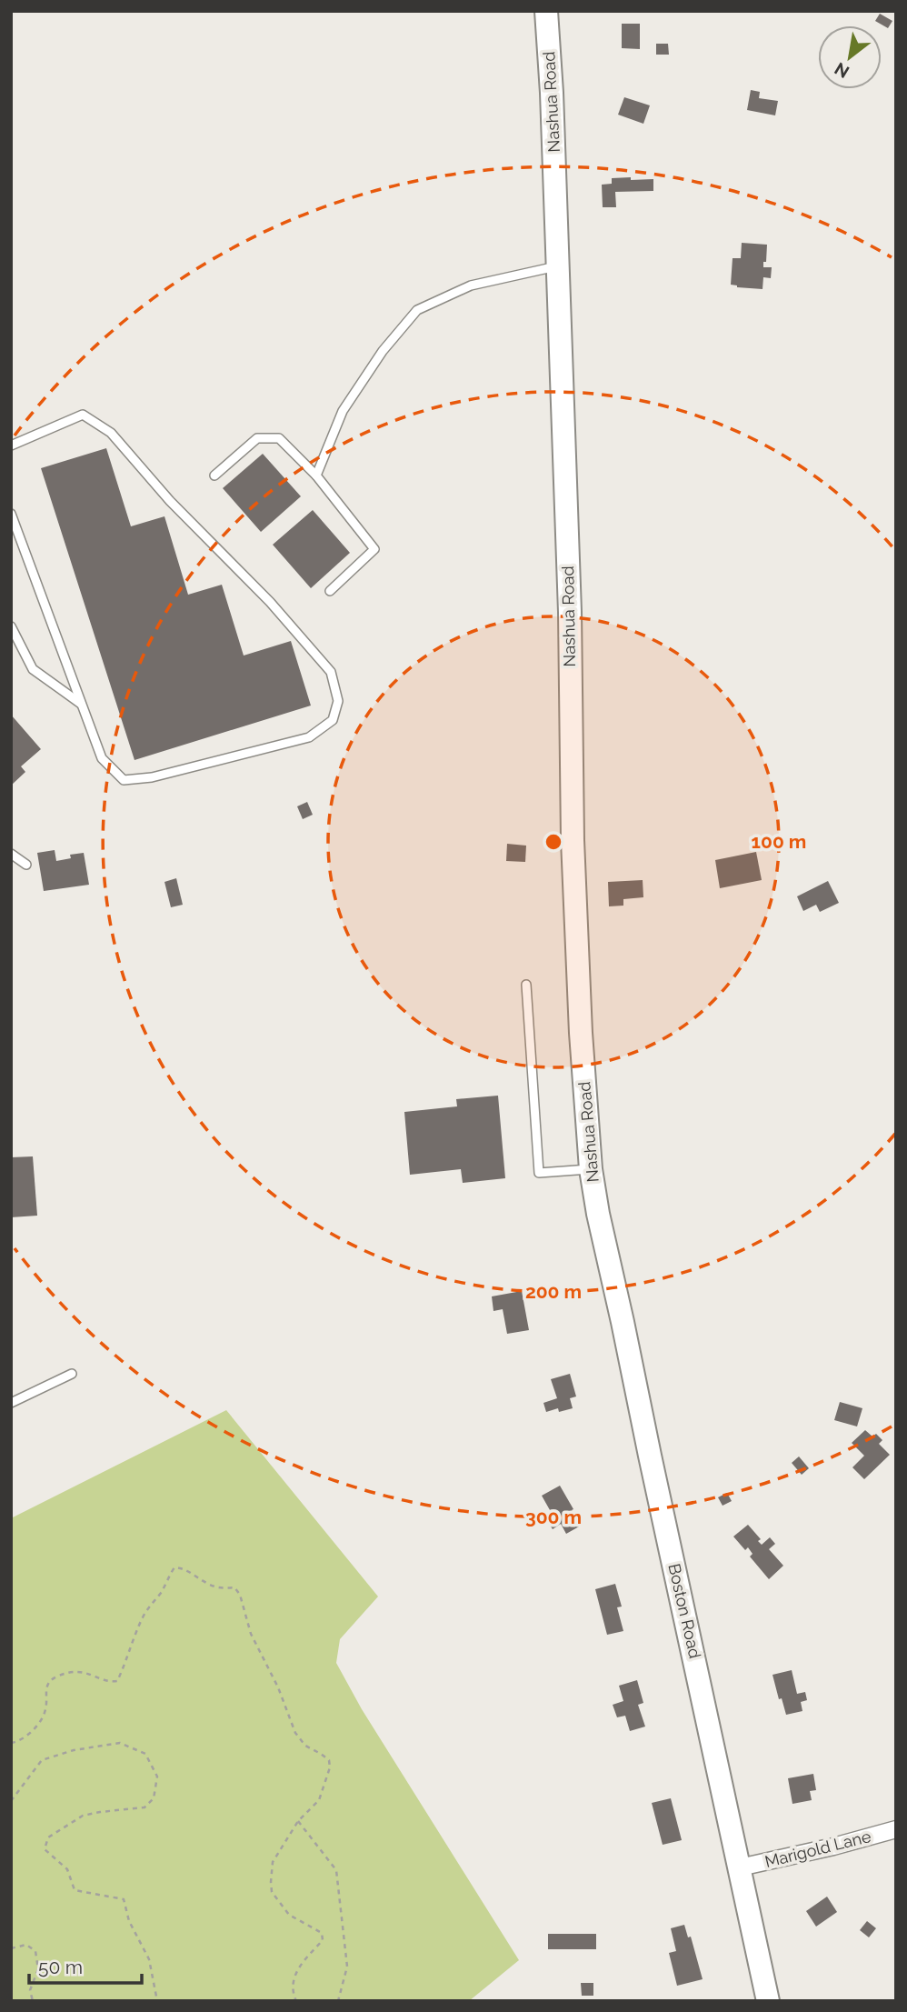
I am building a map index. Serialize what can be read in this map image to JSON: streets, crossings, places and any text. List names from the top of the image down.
{
  "streets": {
    "main road": ["Nashua Road", "Boston Road"],
    "street": ["Marigold Lane"]
  },
  "crossings": [
    ["Nashua Road", "Boston Road"],
    ["Boston Road", "Marigold Lane"]
  ],
  "scale_bar": "50 m",
  "north": "bottom left",
  "rings": ["100 m", "200 m", "300 m"]
}
